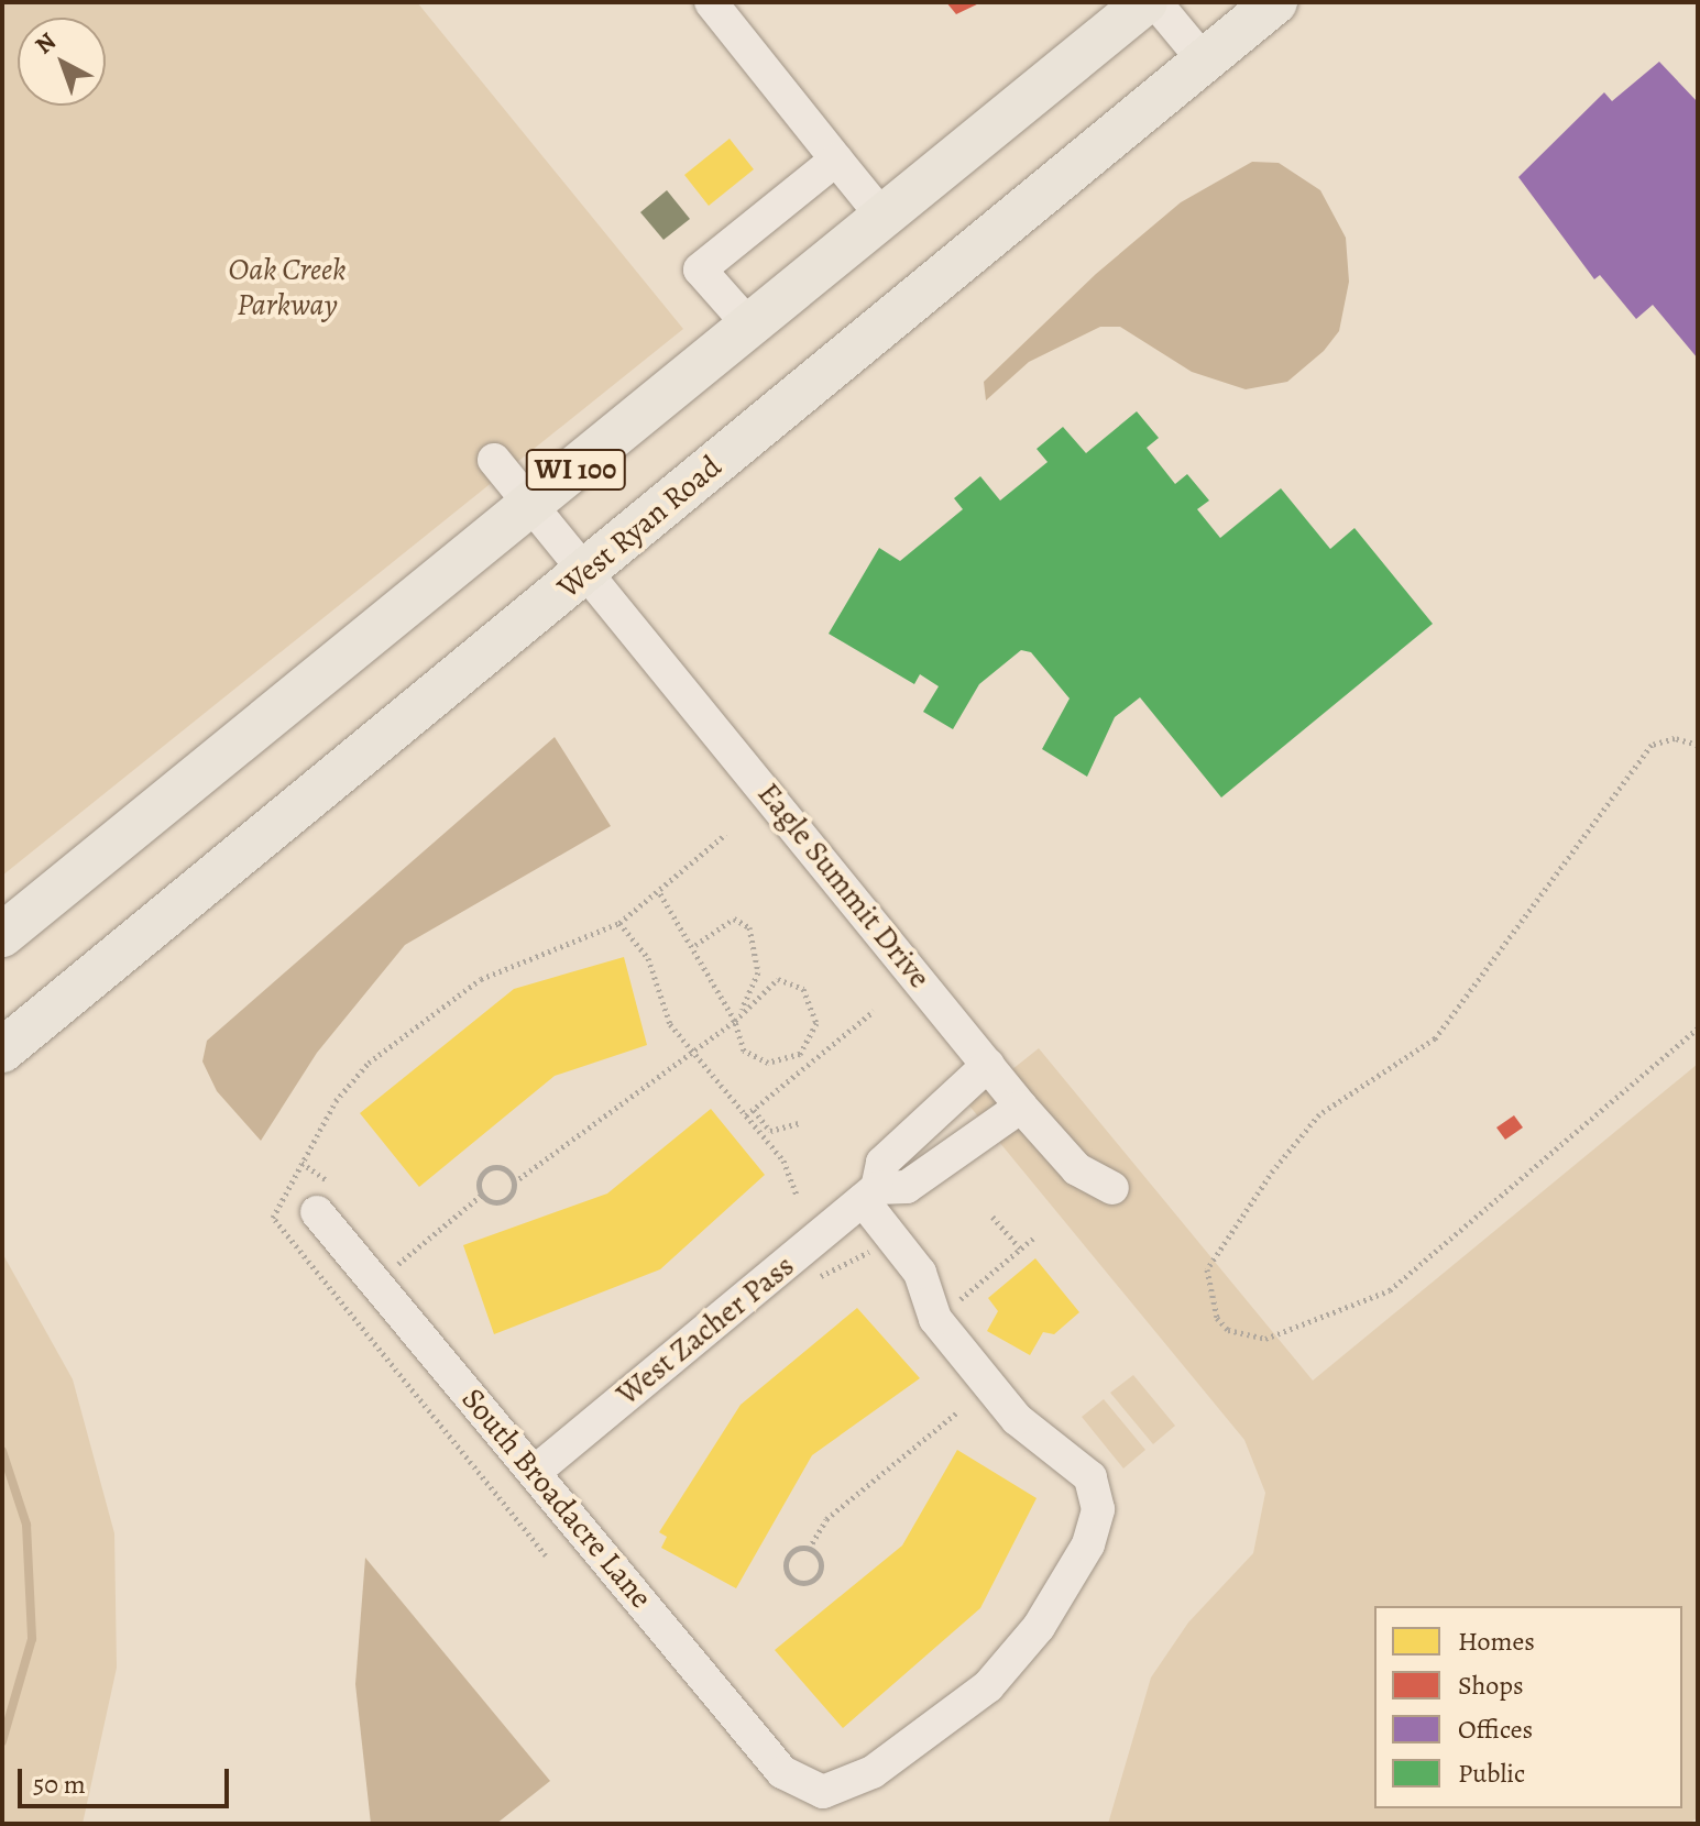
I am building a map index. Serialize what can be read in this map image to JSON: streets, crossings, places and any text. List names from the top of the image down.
{
  "streets": {
    "main road": ["WI 100", "West Ryan Road"],
    "street": ["Eagle Summit Drive", "West Zacher Pass", "South Broadacre Lane"]
  },
  "crossings": [
    ["WI 100", "Eagle Summit Drive"],
    ["West Ryan Road", "Eagle Summit Drive"],
    ["Eagle Summit Drive", "West Zacher Pass"],
    ["West Zacher Pass", "South Broadacre Lane"]
  ],
  "parks": ["Oak Creek Parkway"],
  "legend": [
    "Homes",
    "Shops",
    "Offices",
    "Public"
  ],
  "scale_bar": "50 m",
  "north": "top left"
}
